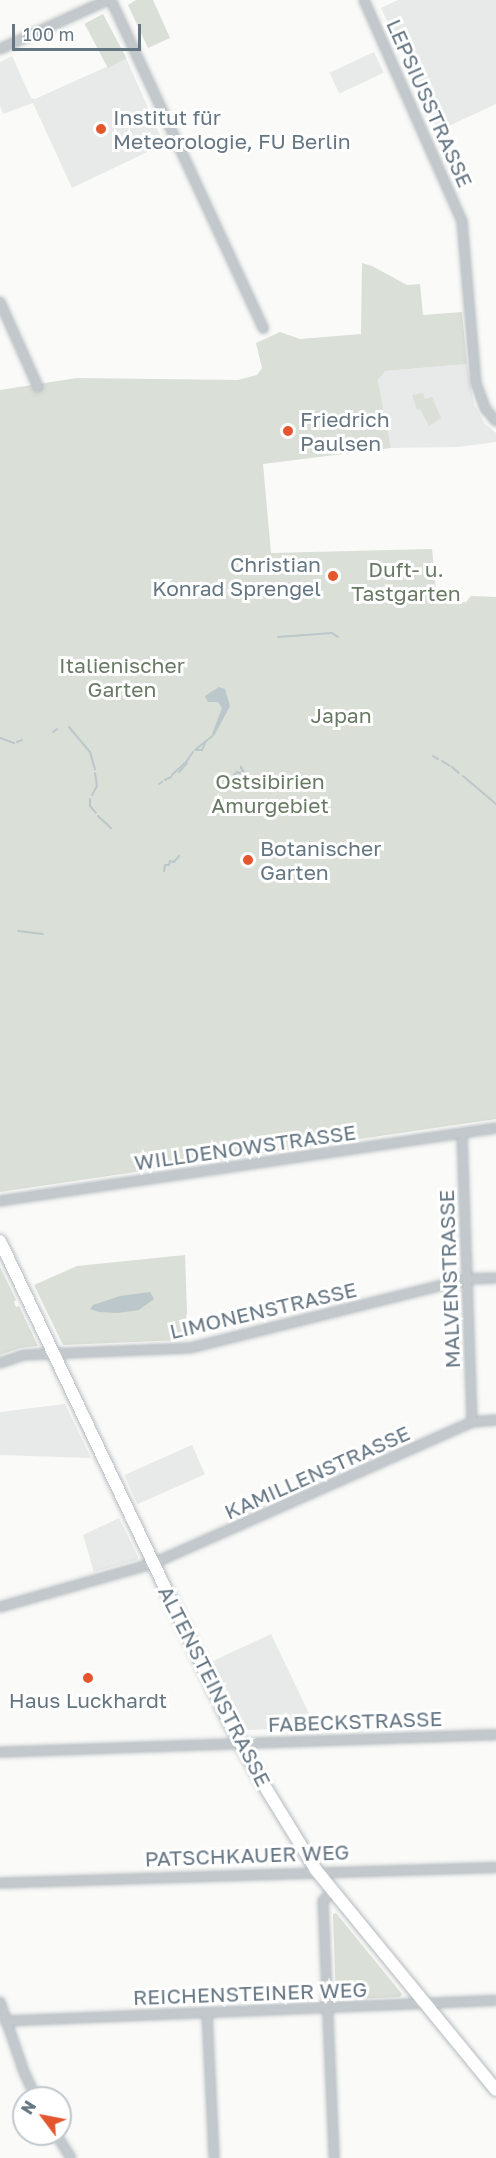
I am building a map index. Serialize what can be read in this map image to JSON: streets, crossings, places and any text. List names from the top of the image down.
{
  "streets": {
    "main road": ["ALTENSTEINSTRASSE"],
    "street": [
      "LEPSIUSSTRASSE",
      "WILLDENOWSTRASSE",
      "MALVENSTRASSE",
      "LIMONENSTRASSE",
      "KAMILLENSTRASSE",
      "FABECKSTRASSE",
      "PATSCHKAUER WEG",
      "REICHENSTEINER WEG"
    ]
  },
  "crossings": [
    ["WILLDENOWSTRASSE", "MALVENSTRASSE"],
    ["MALVENSTRASSE", "LIMONENSTRASSE"],
    ["MALVENSTRASSE", "KAMILLENSTRASSE"],
    ["LIMONENSTRASSE", "ALTENSTEINSTRASSE"],
    ["KAMILLENSTRASSE", "ALTENSTEINSTRASSE"],
    ["ALTENSTEINSTRASSE", "FABECKSTRASSE"],
    ["ALTENSTEINSTRASSE", "PATSCHKAUER WEG"],
    ["ALTENSTEINSTRASSE", "REICHENSTEINER WEG"]
  ],
  "parks": [
    "Duft- u. Tastgarten",
    "Italienischer Garten",
    "Japan",
    "Ostsibirien Amurgebiet"
  ],
  "places": [
    "Institut für Meteorologie, FU Berlin",
    "Friedrich Paulsen",
    "Christian Konrad Sprengel",
    "Botanischer Garten",
    "Haus Luckhardt"
  ],
  "scale_bar": "100 m",
  "north": "top left"
}
